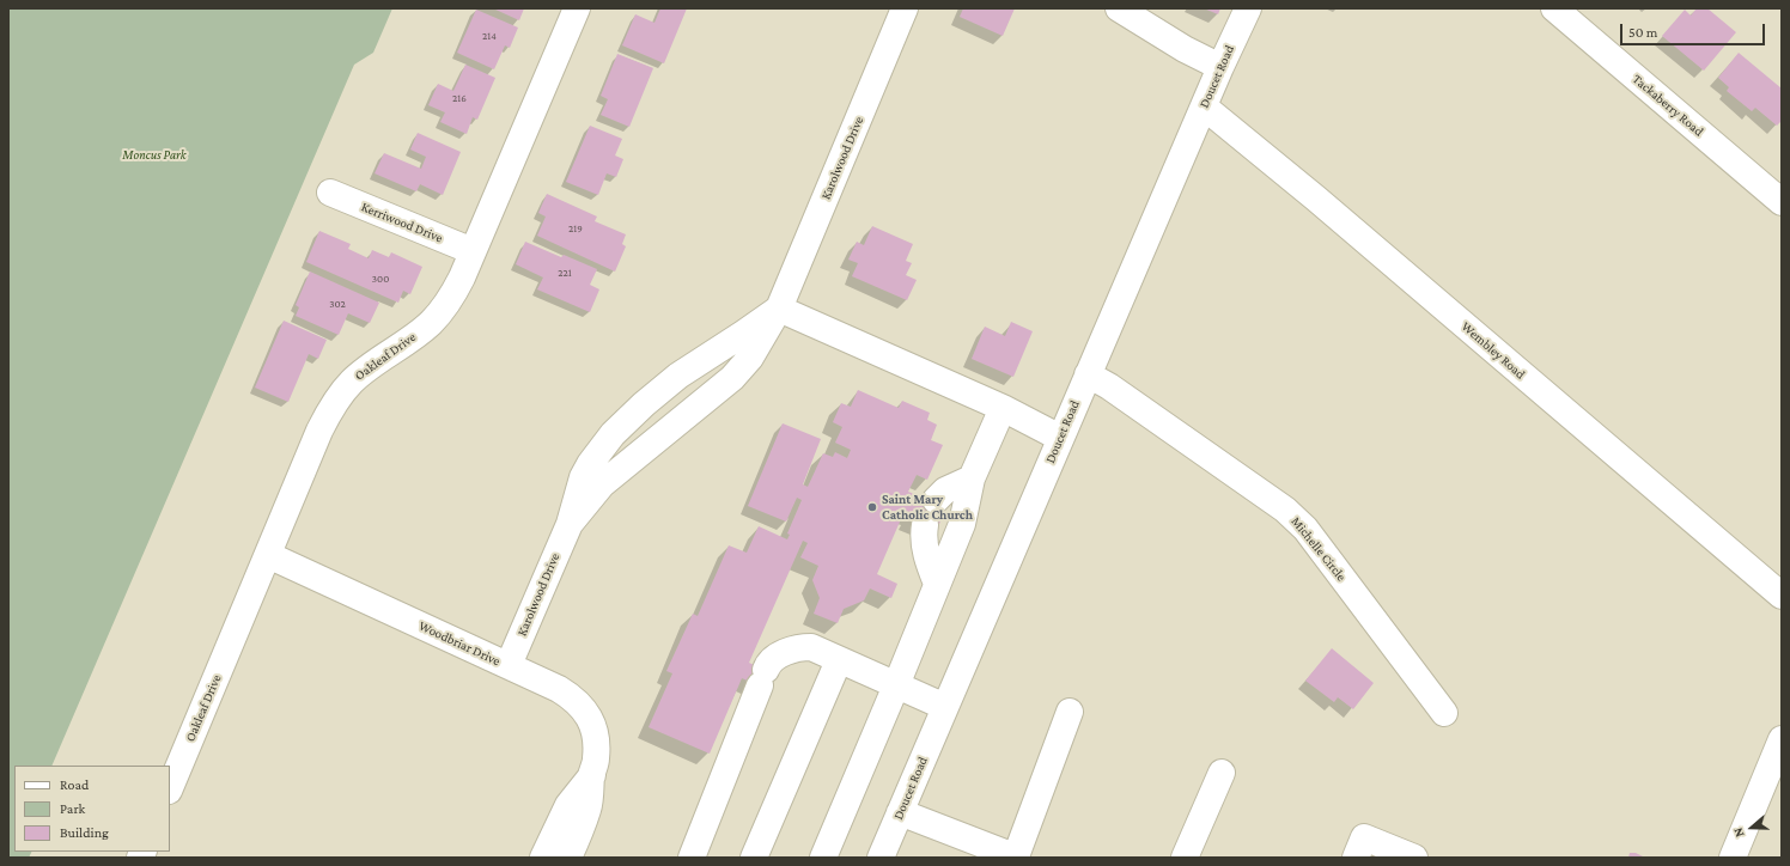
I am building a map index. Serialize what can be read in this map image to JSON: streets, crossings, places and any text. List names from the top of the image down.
{
  "streets": {
    "street": [
      "Doucet Road",
      "Tackaberry Road",
      "Karolwood Drive",
      "Kerriwood Drive",
      "Wembley Road",
      "Oakleaf Drive",
      "Michelle Circle",
      "Woodbriar Drive"
    ]
  },
  "crossings": [
    ["Doucet Road", "Wembley Road"],
    ["Doucet Road", "Michelle Circle"],
    ["Karolwood Drive", "Woodbriar Drive"],
    ["Kerriwood Drive", "Oakleaf Drive"],
    ["Oakleaf Drive", "Woodbriar Drive"]
  ],
  "parks": ["Moncus Park"],
  "places": ["Saint Mary Catholic Church"],
  "house_numbers": [
    "214",
    "216",
    "219",
    "221",
    "300",
    "302"
  ],
  "legend": ["Road", "Park", "Building"],
  "scale_bar": "50 m",
  "north": "left"
}
